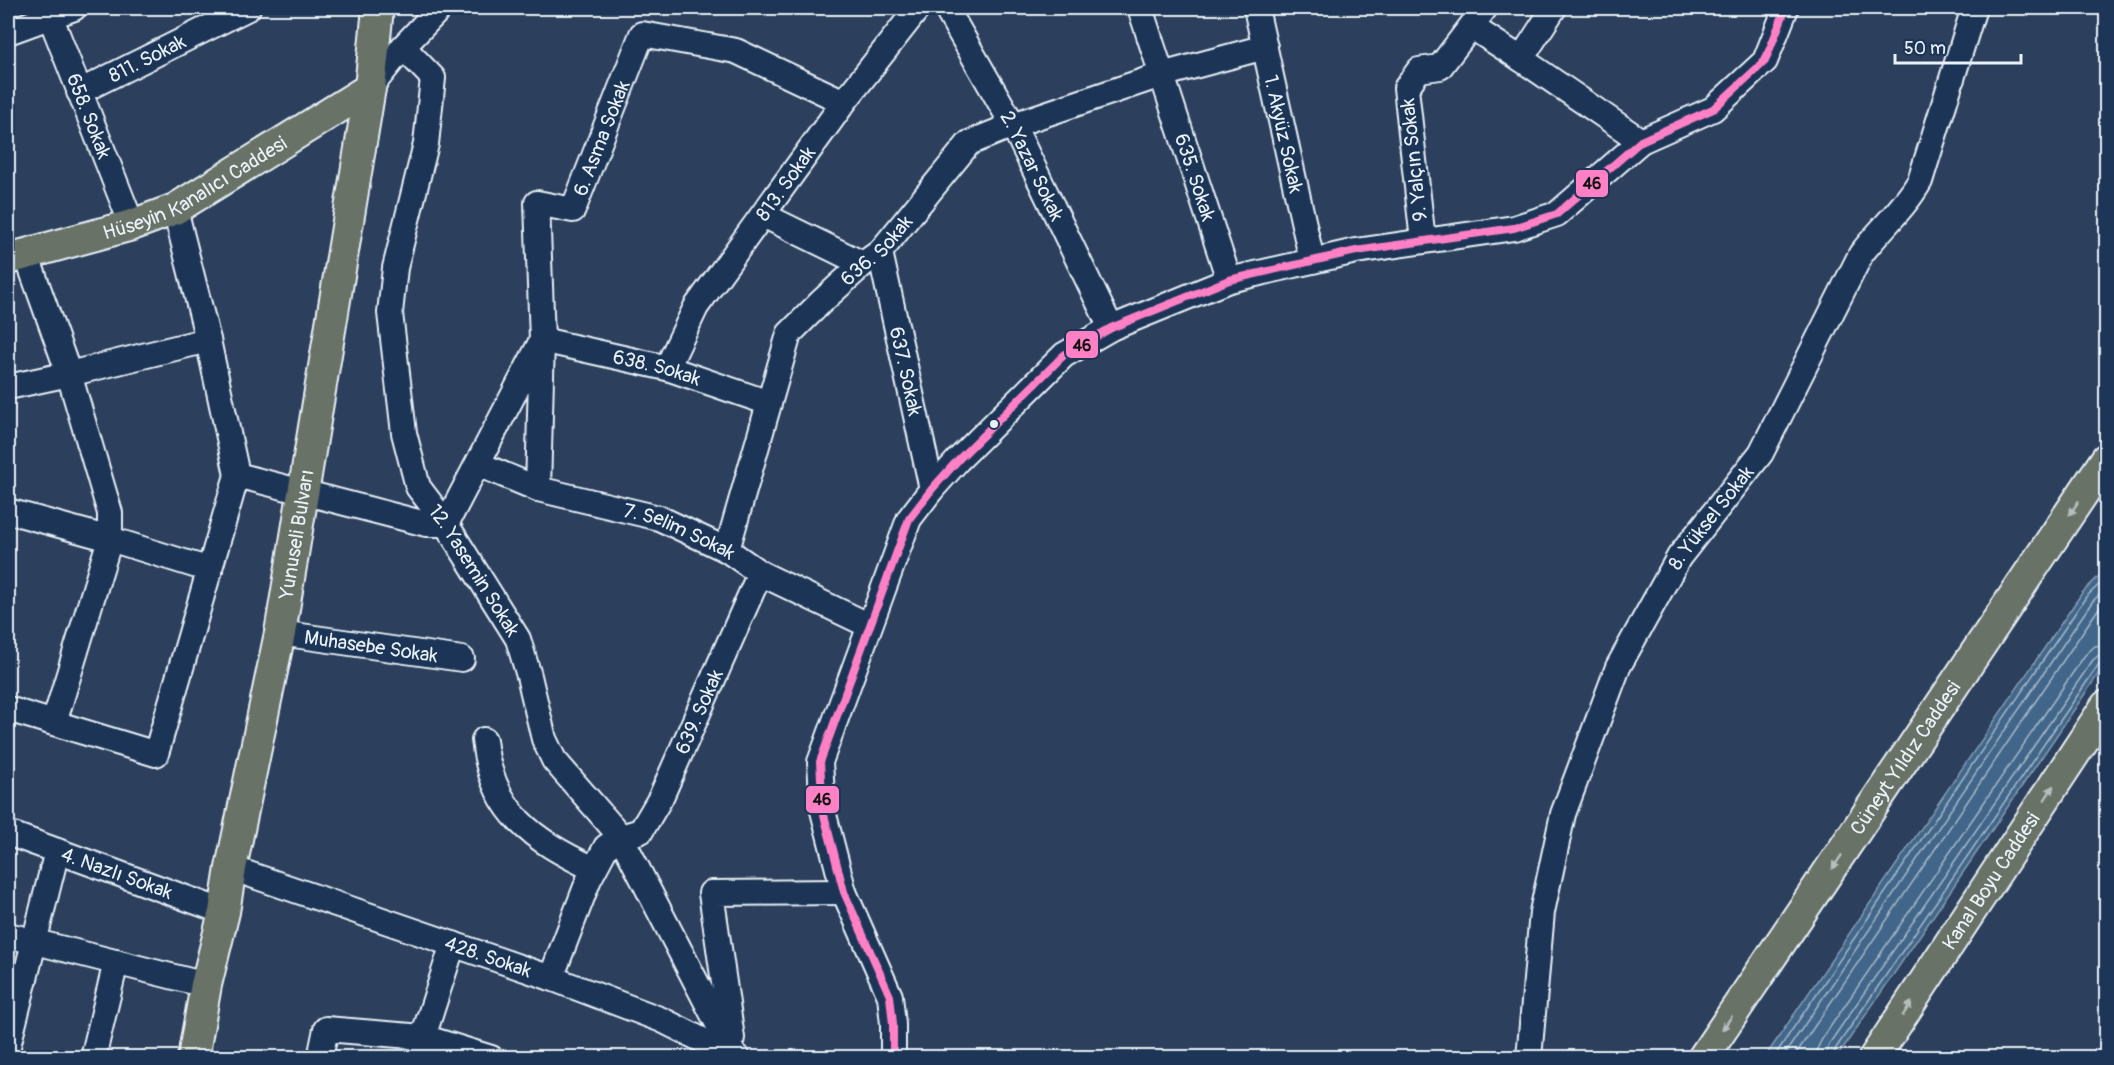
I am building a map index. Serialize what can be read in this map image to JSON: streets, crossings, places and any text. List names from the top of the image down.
{
  "streets": {
    "main road": [
      "Hüseyin Kanalıcı Caddesi",
      "Yunuseli Bulvarı",
      "Cüneyt Yıldız Caddesi",
      "Kanal Boyu Caddesi"
    ],
    "street": [
      "811. Sokak",
      "658. Sokak",
      "1. Akyüz Sokak",
      "6. Asma Sokak",
      "9. Yalçın Sokak",
      "2. Yazar Sokak",
      "635. Sokak",
      "813. Sokak",
      "636. Sokak",
      "638. Sokak",
      "637. Sokak",
      "8. Yüksel Sokak",
      "7. Selim Sokak",
      "12. Yasemin Sokak",
      "Muhasebe Sokak",
      "639. Sokak",
      "4. Nazlı Sokak",
      "428. Sokak"
    ]
  },
  "crossings": [
    ["811. Sokak", "658. Sokak"],
    ["658. Sokak", "Hüseyin Kanalıcı Caddesi"],
    ["6. Asma Sokak", "813. Sokak"],
    ["6. Asma Sokak", "638. Sokak"],
    ["6. Asma Sokak", "7. Selim Sokak"],
    ["2. Yazar Sokak", "636. Sokak"],
    ["635. Sokak", "636. Sokak"],
    ["813. Sokak", "638. Sokak"],
    ["Hüseyin Kanalıcı Caddesi", "Yunuseli Bulvarı"],
    ["636. Sokak", "638. Sokak"],
    ["636. Sokak", "637. Sokak"],
    ["636. Sokak", "7. Selim Sokak"],
    ["7. Selim Sokak", "639. Sokak"],
    ["Yunuseli Bulvarı", "Muhasebe Sokak"],
    ["Yunuseli Bulvarı", "4. Nazlı Sokak"],
    ["Yunuseli Bulvarı", "428. Sokak"],
    ["12. Yasemin Sokak", "639. Sokak"],
    ["12. Yasemin Sokak", "428. Sokak"],
    ["639. Sokak", "428. Sokak"]
  ],
  "one_way": ["Cüneyt Yıldız Caddesi", "Kanal Boyu Caddesi"],
  "lines": ["transit line 46"],
  "scale_bar": "50 m"
}
